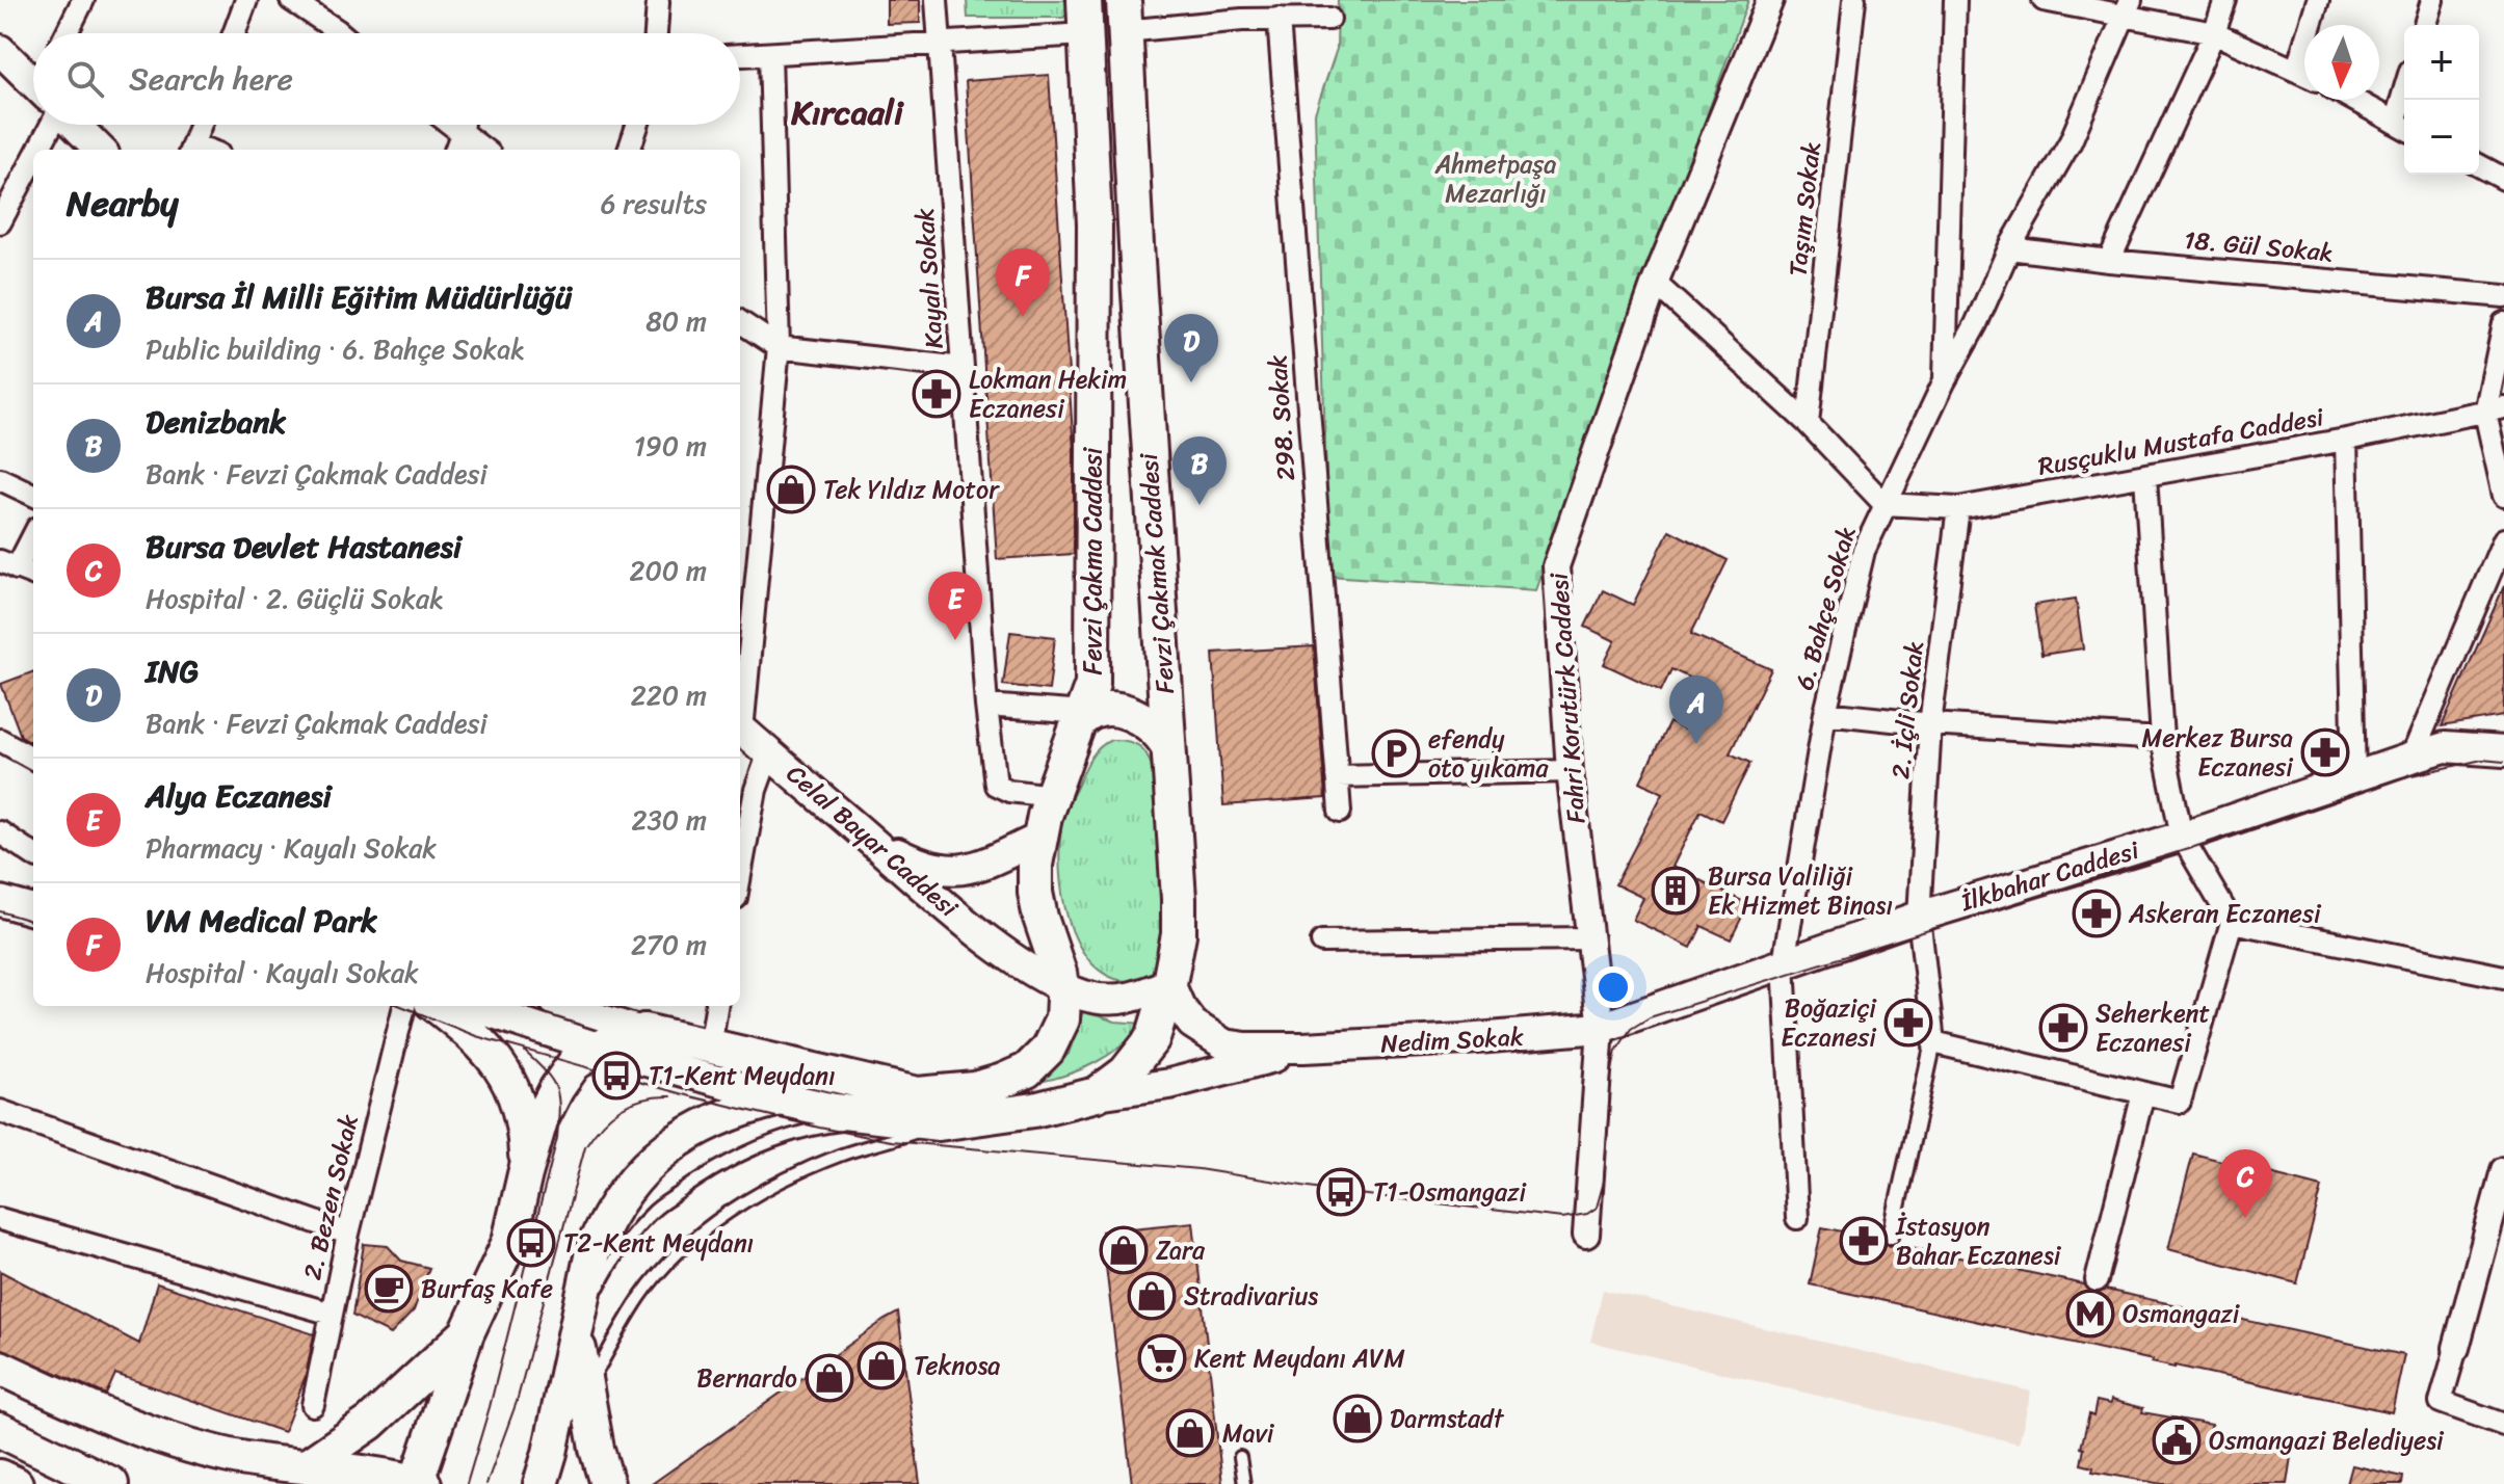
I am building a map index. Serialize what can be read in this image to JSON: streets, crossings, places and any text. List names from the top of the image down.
{
  "streets": {
    "main road": [
      "Fevzi Çakma Caddesi",
      "Fevzi Çakmak Caddesi",
      "Celal Bayar Caddesi",
      "İlkbahar Caddesi",
      "Nedim Sokak"
    ],
    "street": [
      "Taşım Sokak",
      "18. Gül Sokak",
      "Kayalı Sokak",
      "298. Sokak",
      "Rusçuklu Mustafa Caddesi",
      "6. Bahçe Sokak",
      "Fahri Korutürk Caddesi",
      "2. İçli Sokak",
      "2. Bezen Sokak"
    ]
  },
  "crossings": [
    ["18. Gül Sokak", "6. Bahçe Sokak"],
    ["Kayalı Sokak", "Fevzi Çakma Caddesi"],
    ["Rusçuklu Mustafa Caddesi", "6. Bahçe Sokak"],
    ["Rusçuklu Mustafa Caddesi", "2. İçli Sokak"],
    ["Fevzi Çakmak Caddesi", "Celal Bayar Caddesi"],
    ["6. Bahçe Sokak", "İlkbahar Caddesi"],
    ["Fahri Korutürk Caddesi", "İlkbahar Caddesi"],
    ["Fahri Korutürk Caddesi", "Nedim Sokak"],
    ["2. İçli Sokak", "İlkbahar Caddesi"],
    ["İlkbahar Caddesi", "Nedim Sokak"]
  ],
  "districts": ["Kırcaali"],
  "parks": ["Ahmetpaşa Mezarlığı"],
  "places": {
    "pharmacy": [
      "Lokman Hekim Eczanesi",
      "Merkez Bursa Eczanesi",
      "Askeran Eczanesi",
      "Boğaziçi Eczanesi",
      "Seherkent Eczanesi",
      "İstasyon Bahar Eczanesi"
    ],
    "shop": [
      "Tek Yıldız Motor",
      "Zara",
      "Stradivarius",
      "Teknosa",
      "Bernardo",
      "Darmstadt",
      "Mavi"
    ],
    "parking": ["efendy oto yıkama"],
    "building": ["Bursa Valiliği Ek Hizmet Binası"],
    "bus stop": ["T1-Kent Meydanı", "T1-Osmangazi", "T2-Kent Meydanı"],
    "cafe": ["Burfaş Kafe"],
    "metro station": ["Osmangazi"],
    "supermarket": ["Kent Meydanı AVM"],
    "public building": ["Osmangazi Belediyesi"]
  },
  "north": "bottom",
  "page": {
    "map_buttons": ["+", "−"],
    "search": "Search here",
    "heading": ["Nearby", "6 results"],
    "pins": [
      "F",
      "D",
      "B",
      "E",
      "A",
      "C"
    ],
    "list": [
      {
        "mark": "A",
        "name": "Bursa İl Milli Eğitim Müdürlüğü",
        "note": "Public building · 6. Bahçe Sokak",
        "value": "80 m"
      },
      {
        "mark": "B",
        "name": "Denizbank",
        "note": "Bank · Fevzi Çakmak Caddesi",
        "value": "190 m"
      },
      {
        "mark": "C",
        "name": "Bursa Devlet Hastanesi",
        "note": "Hospital · 2. Güçlü Sokak",
        "value": "200 m"
      },
      {
        "mark": "D",
        "name": "ING",
        "note": "Bank · Fevzi Çakmak Caddesi",
        "value": "220 m"
      },
      {
        "mark": "E",
        "name": "Alya Eczanesi",
        "note": "Pharmacy · Kayalı Sokak",
        "value": "230 m"
      },
      {
        "mark": "F",
        "name": "VM Medical Park",
        "note": "Hospital · Kayalı Sokak",
        "value": "270 m"
      }
    ]
  }
}
